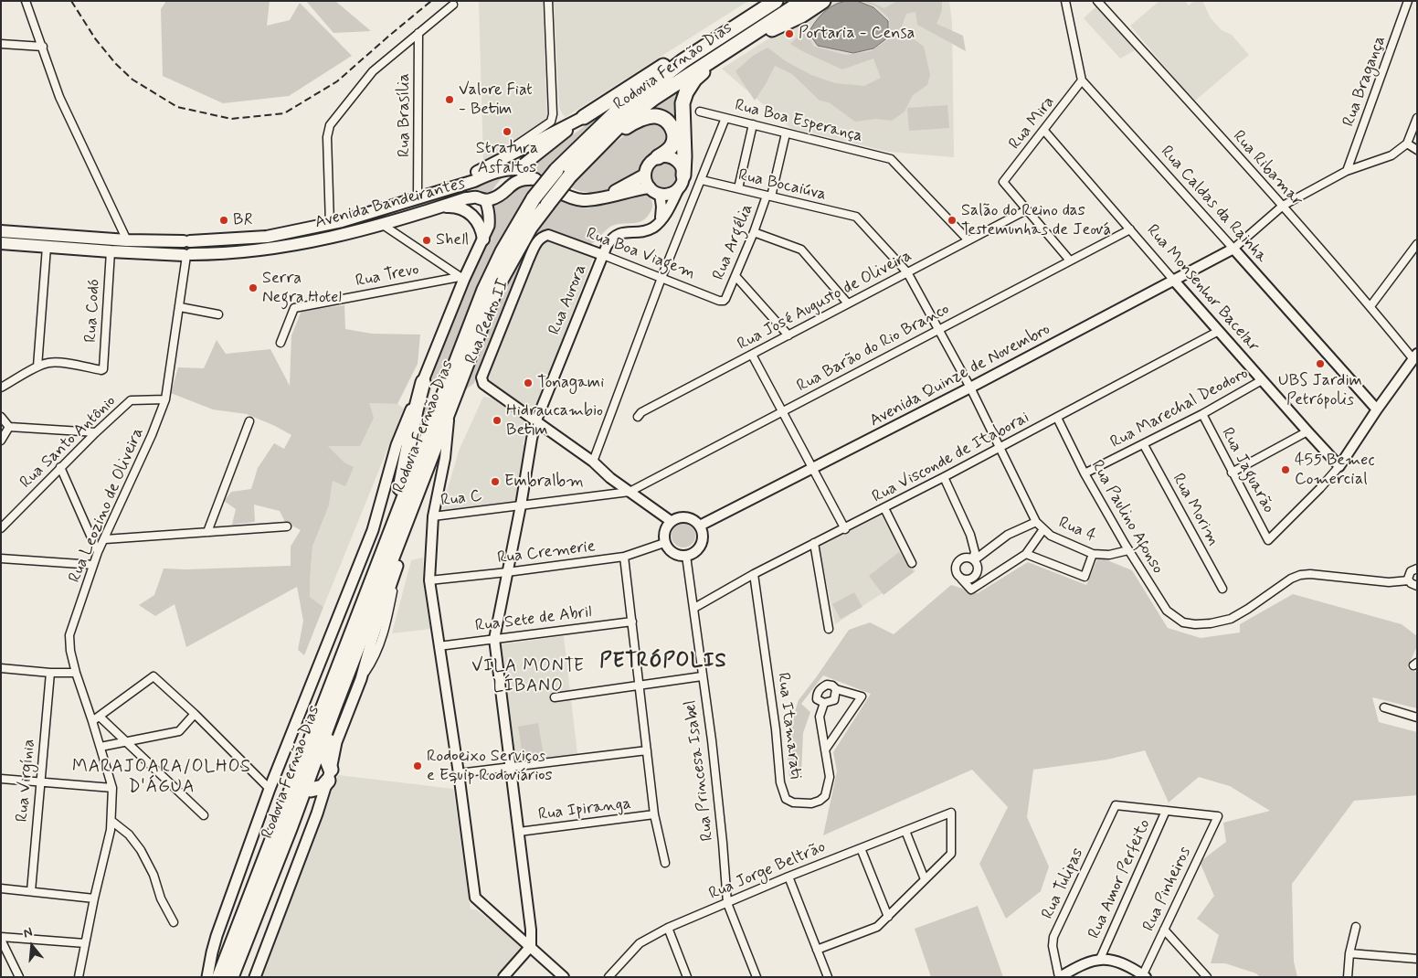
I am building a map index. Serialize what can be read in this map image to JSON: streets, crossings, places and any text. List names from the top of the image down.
{
  "streets": {
    "highway": ["Rodovia Fernão Dias"],
    "main road": ["Avenida Bandeirantes"],
    "street": [
      "Rua Bragança",
      "Rua Brasília",
      "Rua Boa Esperança",
      "Rua Mira",
      "Rua Ribamar",
      "Rua Bocaiúva",
      "Rua Caldas da Rainha",
      "Rua Argélia",
      "Rua Boa Viagem",
      "Rua Trevo",
      "Rua Monsenhor Bacelar",
      "Rua Aurora",
      "Rua José Augusto de Oliveira",
      "Rua Codó",
      "Rua Pedro II",
      "Rua Barão do Rio Branco",
      "Avenida Quinze de Novembro",
      "Rua Marechal Deodoro",
      "Rua Santo Antônio",
      "Rua Visconde de Itaborai",
      "Rua Jaguarão",
      "Rua C",
      "Rua Leozino de Oliveira",
      "Rua Morim",
      "Rua Paulino Afonso",
      "Rua 4",
      "Rua Cremerie",
      "Rua Sete de Abril",
      "Rua Itamarati",
      "Rua Princesa Isabel",
      "Rua Virgínia",
      "Rua Ipiranga",
      "Rua Jorge Beltrão",
      "Rua Amor Perfeito",
      "Rua Tulipas",
      "Rua Pinheiros"
    ]
  },
  "crossings": [
    ["Rodovia Fernão Dias", "Avenida Bandeirantes"],
    ["Rodovia Fernão Dias", "Rua Trevo"],
    ["Rua Brasília", "Avenida Bandeirantes"],
    ["Rua Boa Esperança", "Rua Argélia"],
    ["Rua Boa Esperança", "Rua José Augusto de Oliveira"],
    ["Rua Mira", "Rua Caldas da Rainha"],
    ["Rua Mira", "Rua Monsenhor Bacelar"],
    ["Rua Mira", "Rua José Augusto de Oliveira"],
    ["Rua Bocaiúva", "Rua Argélia"],
    ["Rua Bocaiúva", "Rua José Augusto de Oliveira"],
    ["Avenida Bandeirantes", "Rua Codó"],
    ["Avenida Bandeirantes", "Rua Leozino de Oliveira"],
    ["Rua Caldas da Rainha", "Avenida Quinze de Novembro"],
    ["Rua Argélia", "Rua Boa Viagem"],
    ["Rua Boa Viagem", "Rua Aurora"],
    ["Rua Boa Viagem", "Rua Pedro II"],
    ["Rua Monsenhor Bacelar", "Rua Barão do Rio Branco"],
    ["Rua Monsenhor Bacelar", "Avenida Quinze de Novembro"],
    ["Rua Monsenhor Bacelar", "Rua Marechal Deodoro"],
    ["Rua Monsenhor Bacelar", "Rua Visconde de Itaborai"],
    ["Rua Monsenhor Bacelar", "Rua Jaguarão"],
    ["Rua Aurora", "Rua Pedro II"],
    ["Rua Aurora", "Rua C"],
    ["Rua Aurora", "Rua Cremerie"],
    ["Rua Aurora", "Rua Sete de Abril"],
    ["Rua Aurora", "Rua Ipiranga"],
    ["Rua Pedro II", "Rua Barão do Rio Branco"],
    ["Rua Pedro II", "Avenida Quinze de Novembro"],
    ["Rua Pedro II", "Rua C"],
    ["Rua Pedro II", "Rua Cremerie"],
    ["Rua Pedro II", "Rua Princesa Isabel"],
    ["Rua Barão do Rio Branco", "Rua C"],
    ["Avenida Quinze de Novembro", "Rua Cremerie"],
    ["Avenida Quinze de Novembro", "Rua Princesa Isabel"],
    ["Rua Marechal Deodoro", "Rua Jaguarão"],
    ["Rua Marechal Deodoro", "Rua Morim"],
    ["Rua Marechal Deodoro", "Rua Paulino Afonso"],
    ["Rua Santo Antônio", "Rua Leozino de Oliveira"],
    ["Rua Visconde de Itaborai", "Rua Paulino Afonso"],
    ["Rua Visconde de Itaborai", "Rua Itamarati"],
    ["Rua Visconde de Itaborai", "Rua Princesa Isabel"],
    ["Rua Paulino Afonso", "Rua 4"],
    ["Rua Cremerie", "Rua Princesa Isabel"],
    ["Rua Princesa Isabel", "Rua Jorge Beltrão"],
    ["Rua Amor Perfeito", "Rua Tulipas"],
    ["Rua Amor Perfeito", "Rua Pinheiros"],
    ["Rua Tulipas", "Rua Pinheiros"]
  ],
  "districts": ["PETRÓPOLIS", "VILA MONTE LÍBANO", "MARAJOARA/OLHOS D'ÁGUA"],
  "places": [
    "Portaria - Censa",
    "Valore Fiat - Betim",
    "Stratura Asfaltos",
    "BR",
    "Salão do Reino das Testemunhas de Jeová",
    "Shell",
    "Serra Negra Hotel",
    "UBS Jardim Petrópolis",
    "Tonagami",
    "Hidraucambio Betim",
    "455 Bemec Comercial",
    "Embralbm",
    "Rodoeixo Serviços e Equip Rodoviários"
  ],
  "north": "top"
}
